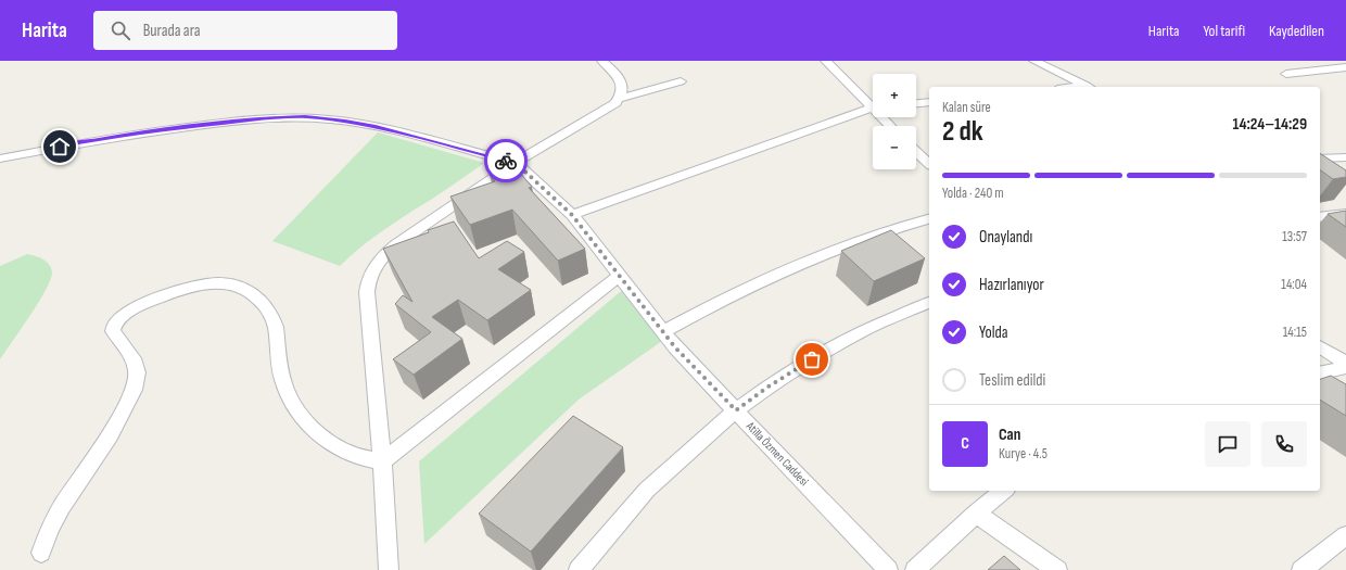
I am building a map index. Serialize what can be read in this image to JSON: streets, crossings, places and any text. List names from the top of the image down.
{
  "streets": {
    "street": ["Atilla Özmen Caddesi"]
  },
  "page": {
    "header": "Harita",
    "search": "Burada ara",
    "nav": ["Harita", "Yol tarifi", "Kaydedilen"],
    "map_buttons": ["+", "−"],
    "heading": ["2 dk", "Kalan süre", "14:24–14:29"],
    "panel": ["Can", "Kurye · 4.5"],
    "bar": "Yolda · 240 m",
    "list": [
      ["Onaylandı", "13:57"],
      ["Hazırlanıyor", "14:04"],
      ["Yolda", "14:15"],
      "Teslim edildi"
    ],
    "round": "C"
  }
}
